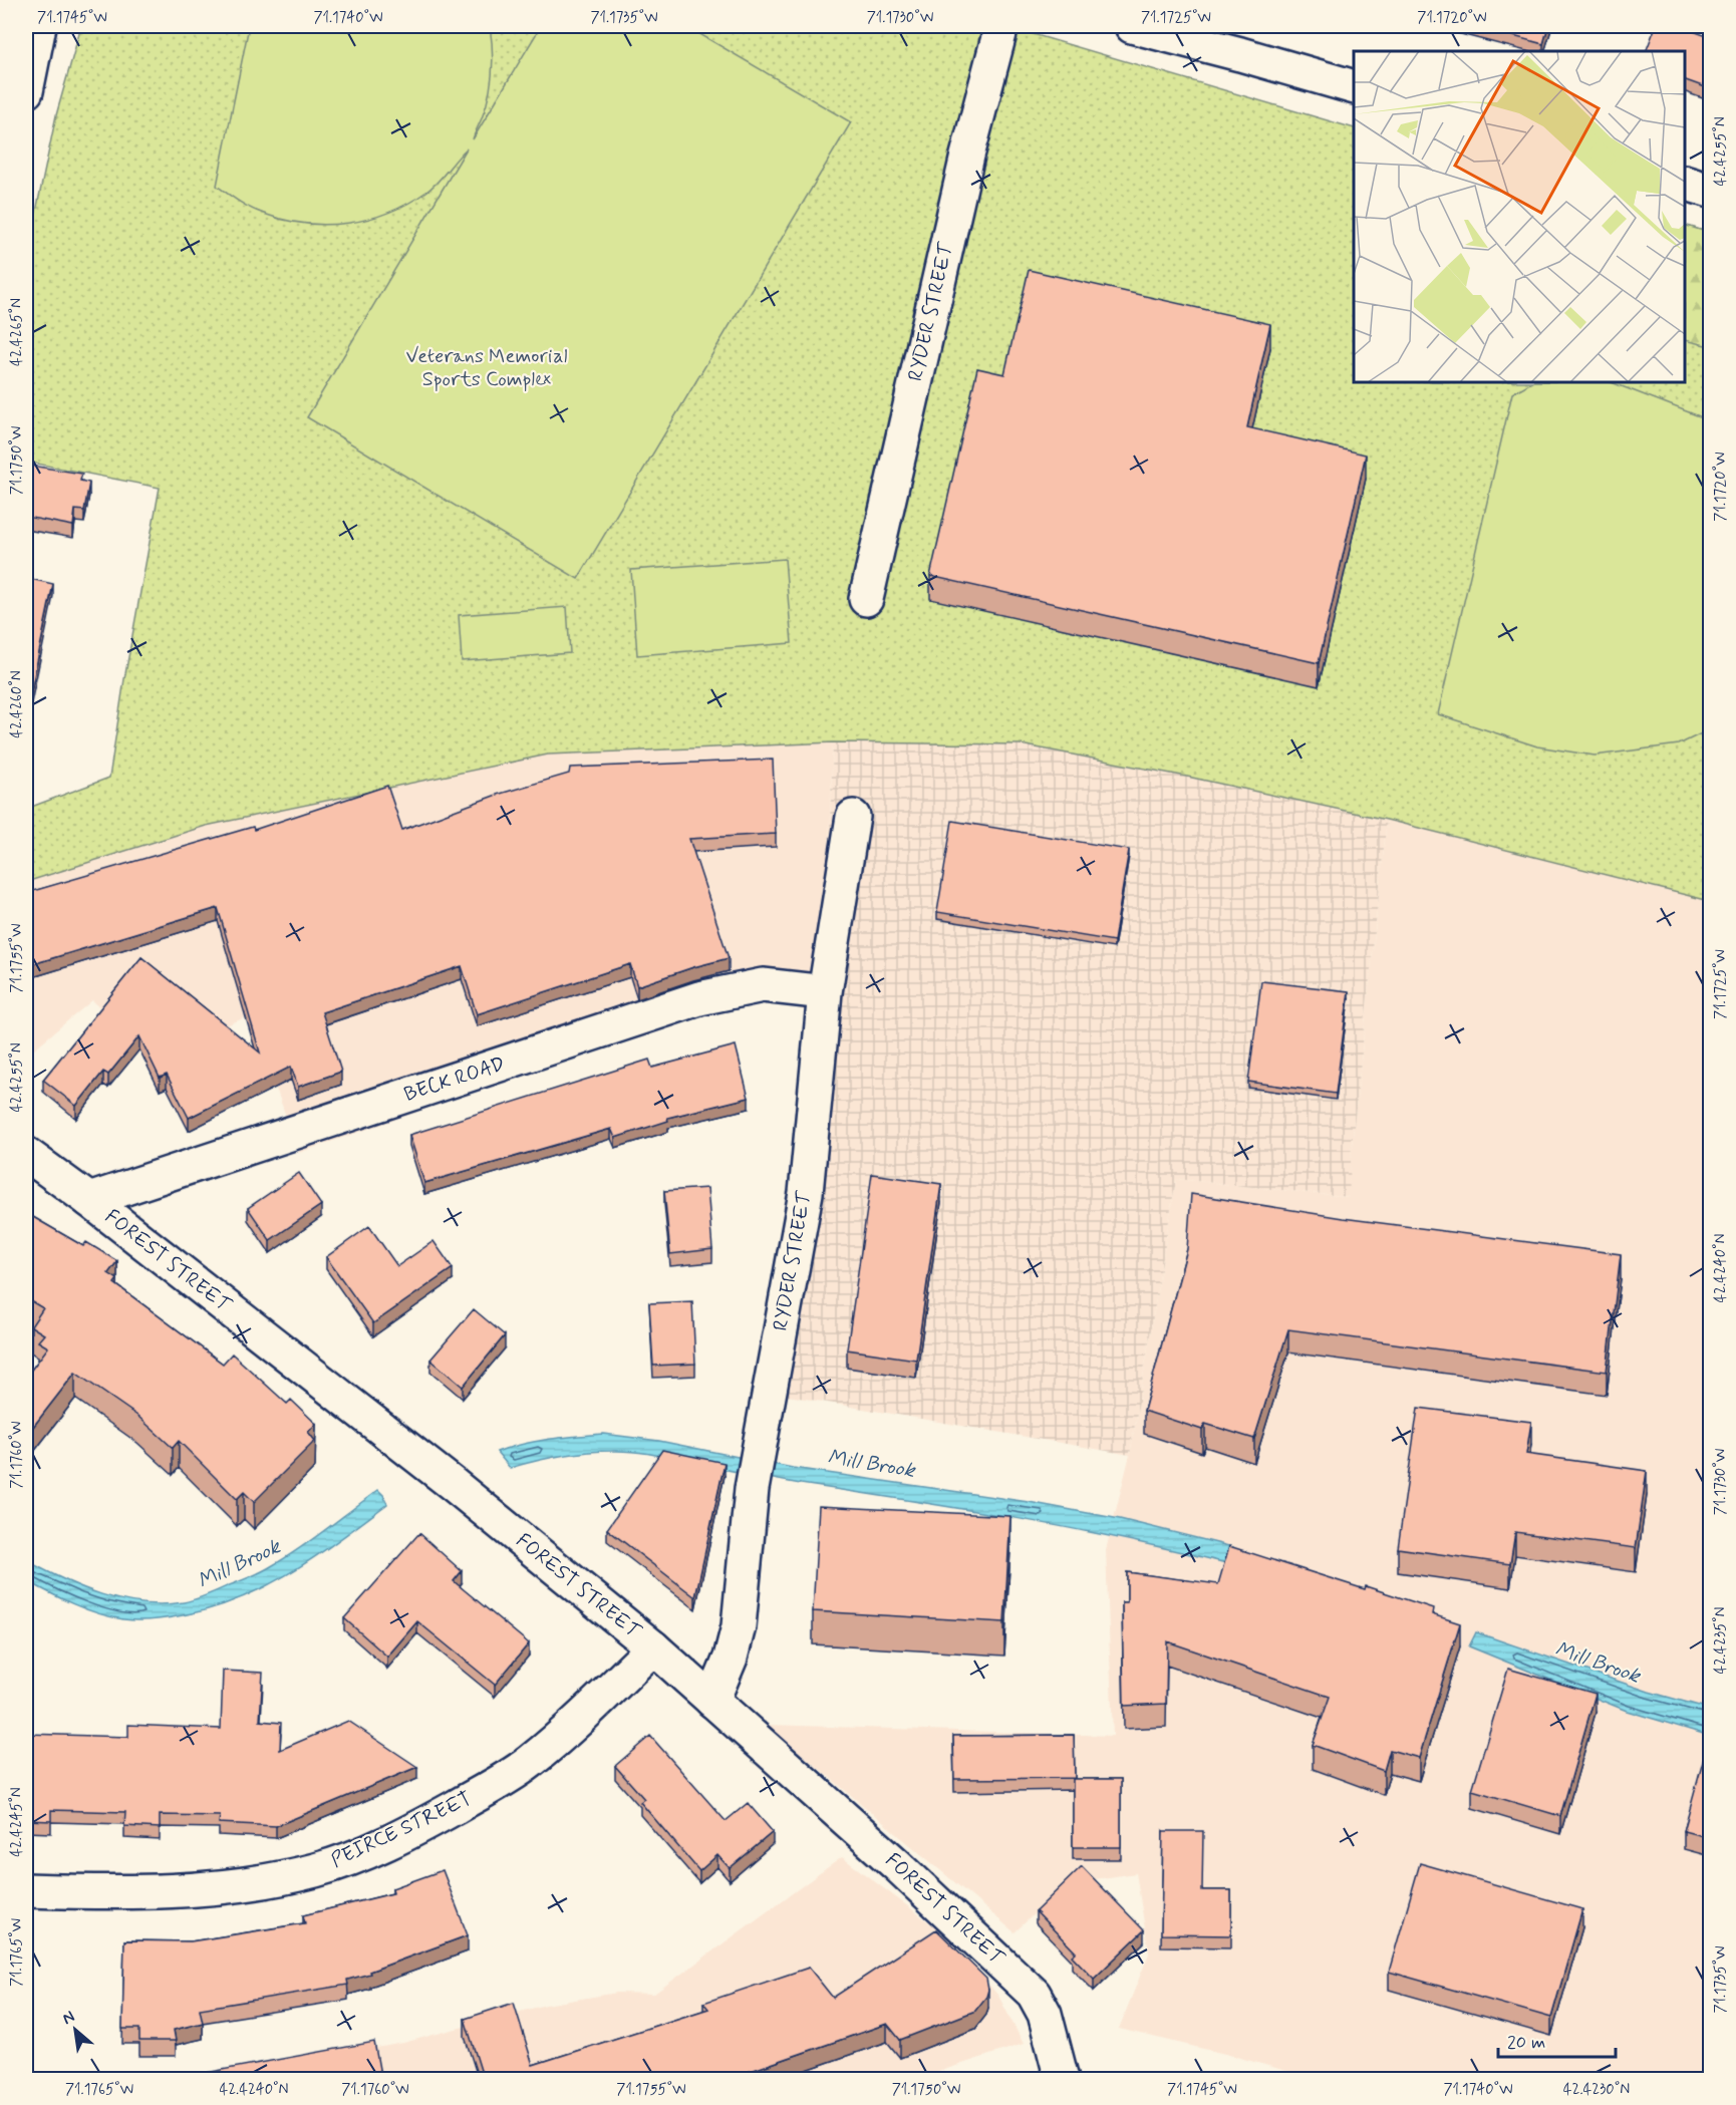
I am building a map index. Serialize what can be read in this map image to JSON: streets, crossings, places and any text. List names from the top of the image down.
{
  "streets": {
    "street": [
      "RYDER STREET",
      "BECK ROAD",
      "FOREST STREET",
      "PEIRCE STREET"
    ]
  },
  "crossings": [
    ["RYDER STREET", "BECK ROAD"],
    ["RYDER STREET", "FOREST STREET"],
    ["BECK ROAD", "FOREST STREET"],
    ["FOREST STREET", "PEIRCE STREET"]
  ],
  "water": ["Mill Brook"],
  "parks": ["Veterans Memorial Sports Complex"],
  "scale_bar": "20 m",
  "north": "top left",
  "coordinates": [
    "71.1745°W",
    "71.1740°W",
    "71.1735°W",
    "71.1730°W",
    "71.1725°W",
    "71.1720°W",
    "42.4255°N",
    "42.4265°N",
    "71.1750°W",
    "42.4260°N",
    "71.1755°W",
    "42.4240°N",
    "71.1760°W",
    "42.4235°N",
    "42.4245°N",
    "71.1765°W",
    "42.4230°N"
  ]
}
